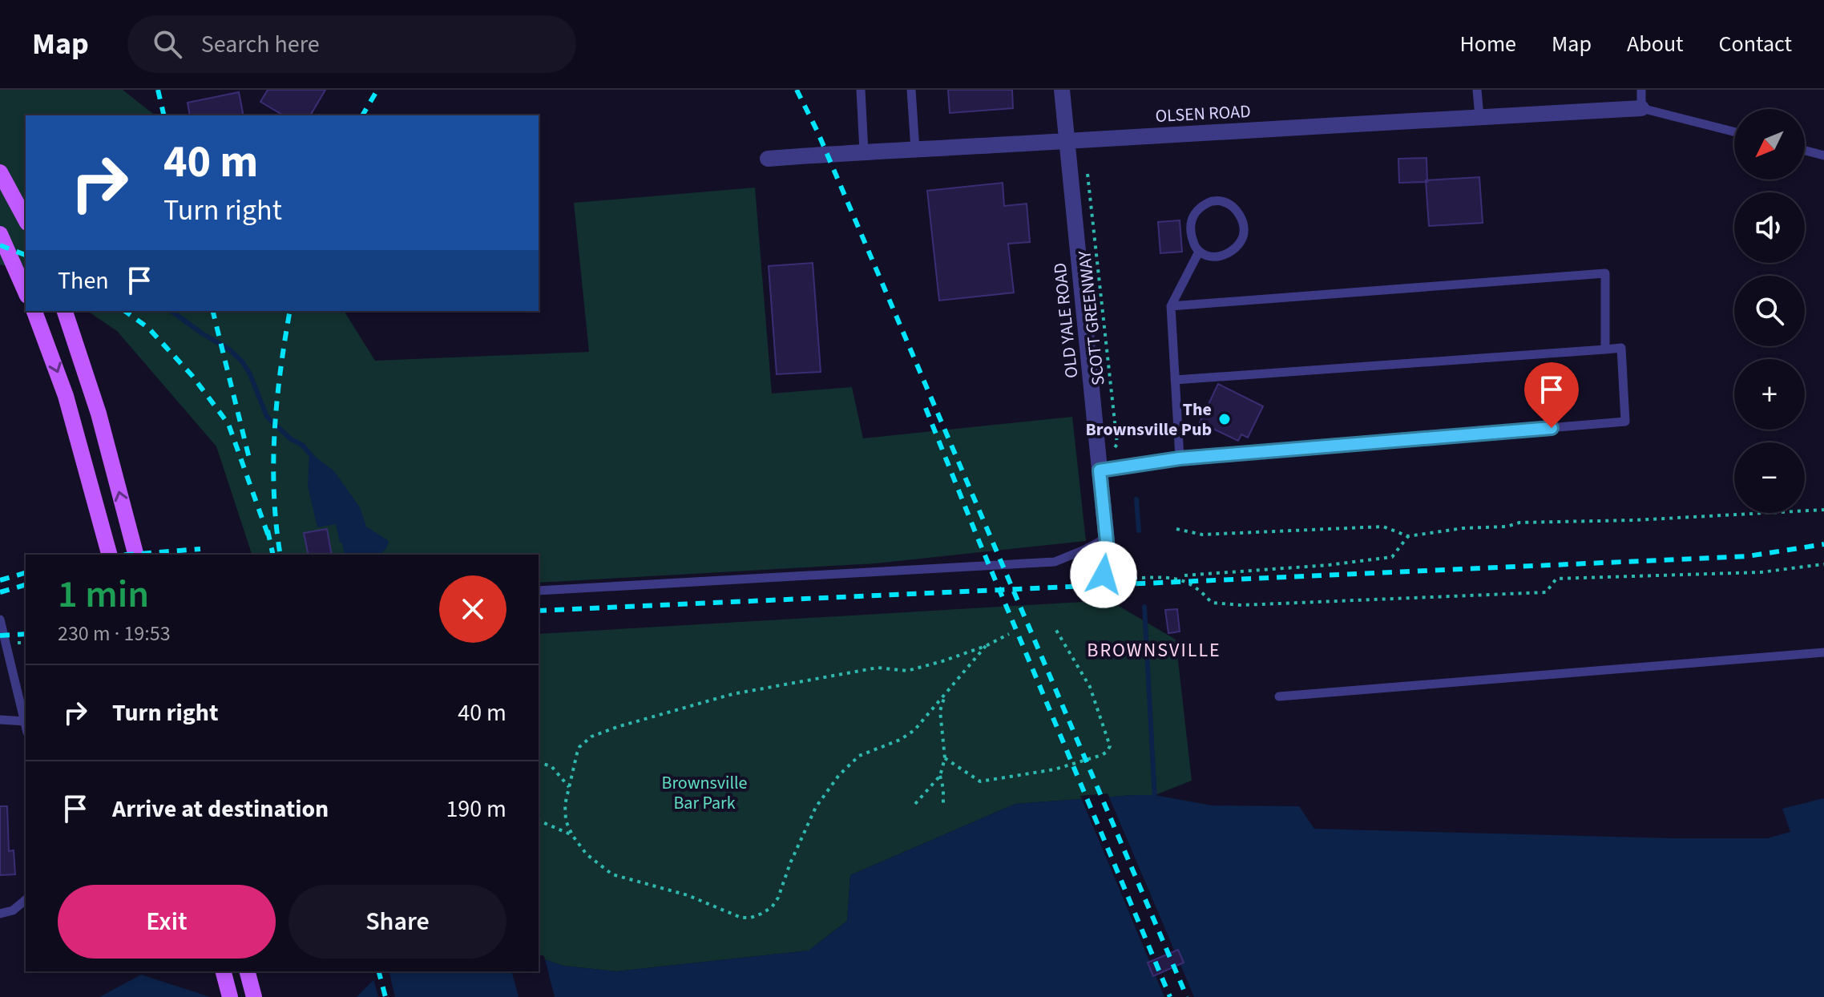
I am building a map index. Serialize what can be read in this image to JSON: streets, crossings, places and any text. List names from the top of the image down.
{
  "streets": {
    "street": ["OLSEN ROAD", "OLD YALE ROAD"],
    "path": ["SCOTT GREENWAY"]
  },
  "crossings": [
    ["OLSEN ROAD", "OLD YALE ROAD"],
    ["SCOTT GREENWAY", "OLD YALE ROAD"]
  ],
  "districts": ["BROWNSVILLE"],
  "parks": ["Brownsville Bar Park"],
  "places": ["The Brownsville Pub"],
  "north": "bottom left",
  "page": {
    "header": "Map",
    "search": "Search here",
    "nav": [
      "Home",
      "Map",
      "About",
      "Contact"
    ],
    "map_buttons": ["+", "−"],
    "turn": ["40 m", "Turn right"],
    "then": "Then",
    "heading": ["1 min", "230 m · 19:53"],
    "list": [
      {
        "name": "Turn right",
        "value": "40 m"
      },
      {
        "name": "Arrive at destination",
        "value": "190 m"
      }
    ],
    "buttons": ["Exit", "Share"]
  }
}
